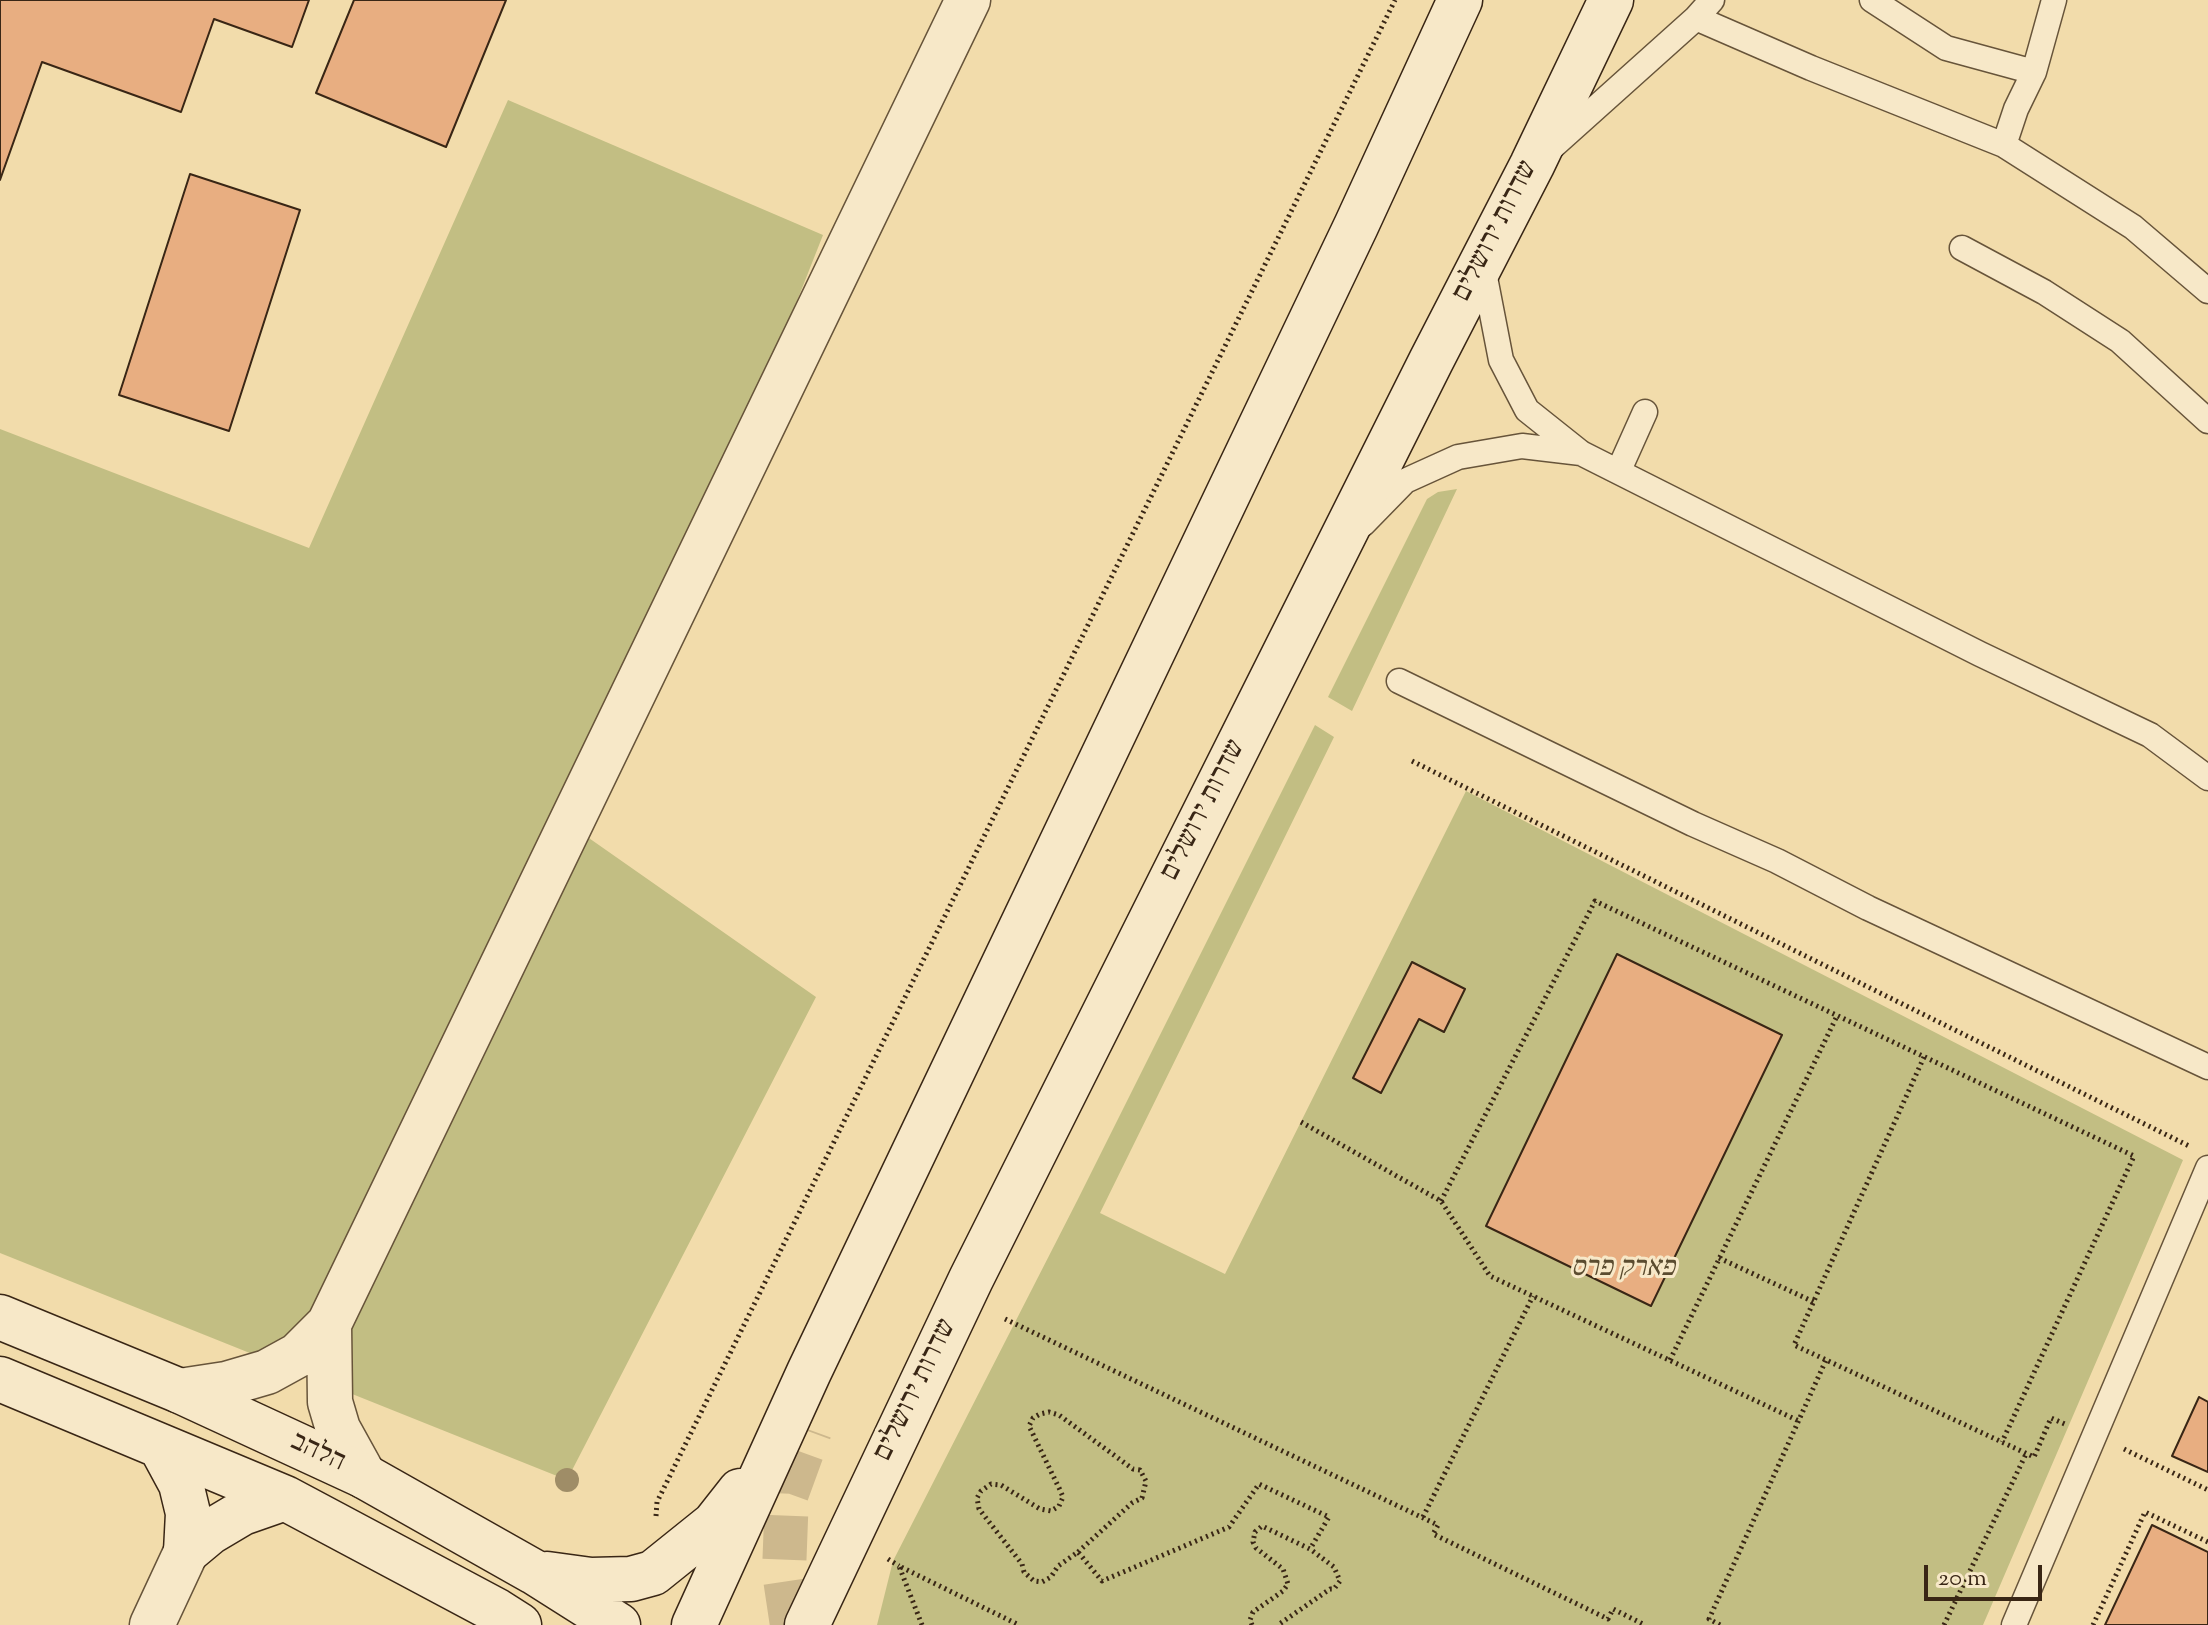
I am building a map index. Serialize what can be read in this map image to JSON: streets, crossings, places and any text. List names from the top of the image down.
{
  "streets": {
    "main road": ["שדרות ירושלים", "הלהב"]
  },
  "parks": ["פארק פרס"],
  "scale_bar": "20 m"
}
